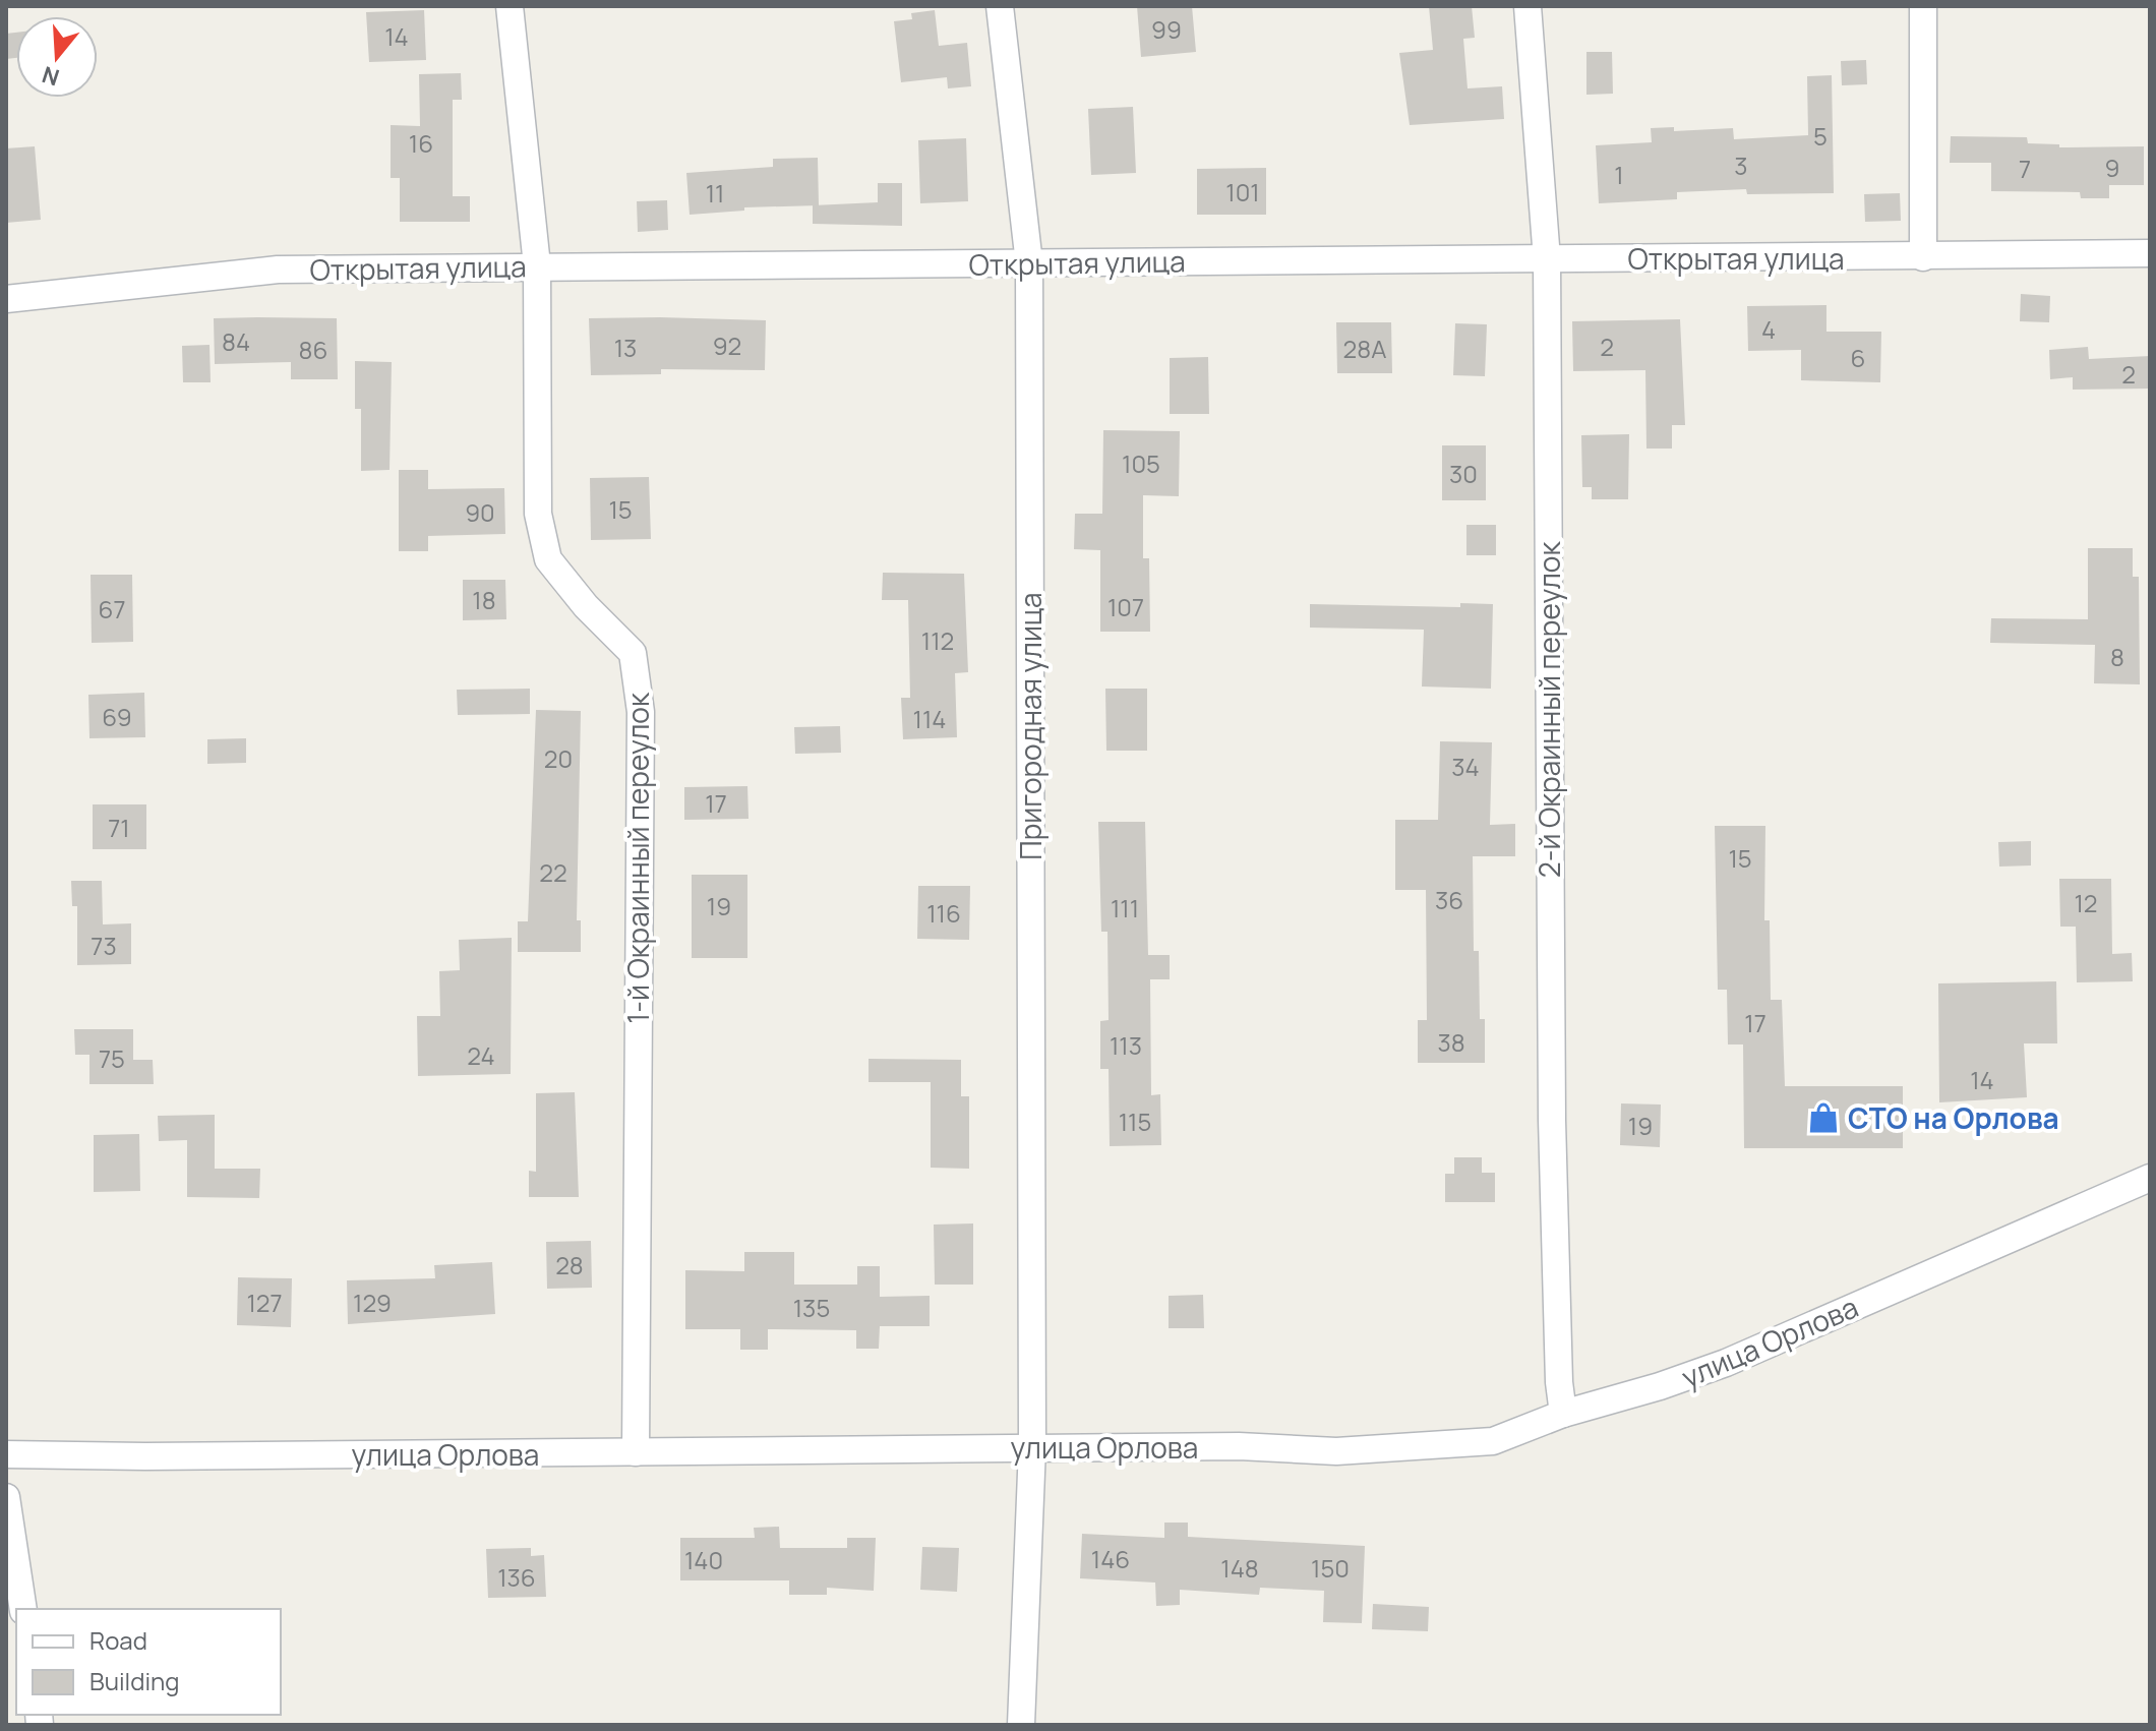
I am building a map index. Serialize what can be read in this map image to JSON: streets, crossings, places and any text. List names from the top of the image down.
{
  "streets": {
    "street": [
      "Открытая улица",
      "2-й Окраинный переулок",
      "Пригородная улица",
      "1-й Окраинный переулок",
      "улица Орлова"
    ]
  },
  "crossings": [
    ["Открытая улица", "2-й Окраинный переулок"],
    ["Открытая улица", "Пригородная улица"],
    ["Открытая улица", "1-й Окраинный переулок"],
    ["2-й Окраинный переулок", "улица Орлова"],
    ["Пригородная улица", "улица Орлова"],
    ["1-й Окраинный переулок", "улица Орлова"]
  ],
  "places": {
    "shop": ["СТО на Орлова"]
  },
  "house_numbers": [
    "99",
    "14",
    "5",
    "16",
    "3",
    "9",
    "7",
    "1",
    "101",
    "11",
    "4",
    "84",
    "92",
    "2",
    "13",
    "28А",
    "86",
    "6",
    "2",
    "105",
    "30",
    "15",
    "90",
    "18",
    "107",
    "67",
    "112",
    "8",
    "69",
    "114",
    "20",
    "34",
    "17",
    "71",
    "15",
    "22",
    "36",
    "12",
    "19",
    "111",
    "116",
    "73",
    "17",
    "38",
    "113",
    "24",
    "75",
    "14",
    "115",
    "19",
    "28",
    "127",
    "129",
    "135",
    "146",
    "140",
    "148",
    "150",
    "136"
  ],
  "legend": ["Road", "Building"],
  "north": "bottom"
}
